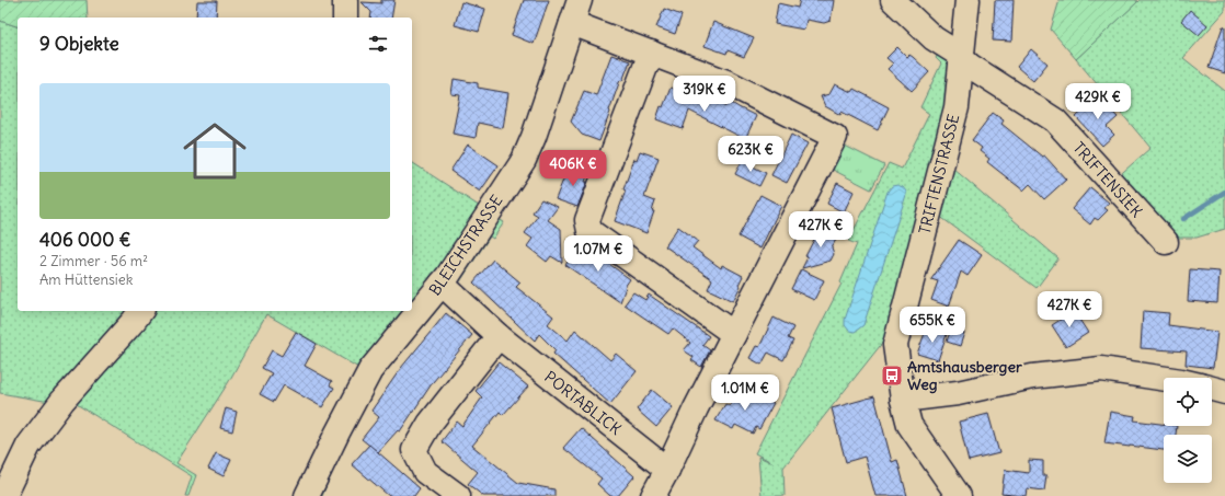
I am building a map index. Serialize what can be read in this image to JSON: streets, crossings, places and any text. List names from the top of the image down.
{
  "streets": {
    "street": [
      "TRIFTENSTRASSE",
      "TRIFTENSIEK",
      "BLEICHSTRASSE",
      "PORTABLICK"
    ]
  },
  "crossings": [
    ["TRIFTENSTRASSE", "TRIFTENSIEK"],
    ["BLEICHSTRASSE", "PORTABLICK"]
  ],
  "places": {
    "bus stop": ["Amtshausberger Weg"]
  },
  "page": {
    "heading": "9 Objekte",
    "list": [
      {
        "name": "406 000 €",
        "note": "2 Zimmer · 56 m² · Am Hüttensiek"
      }
    ],
    "price": [
      "319K €",
      "429K €",
      "623K €",
      "406K €",
      "427K €",
      "1.07M €",
      "427K €",
      "655K €",
      "1.01M €"
    ]
  }
}
